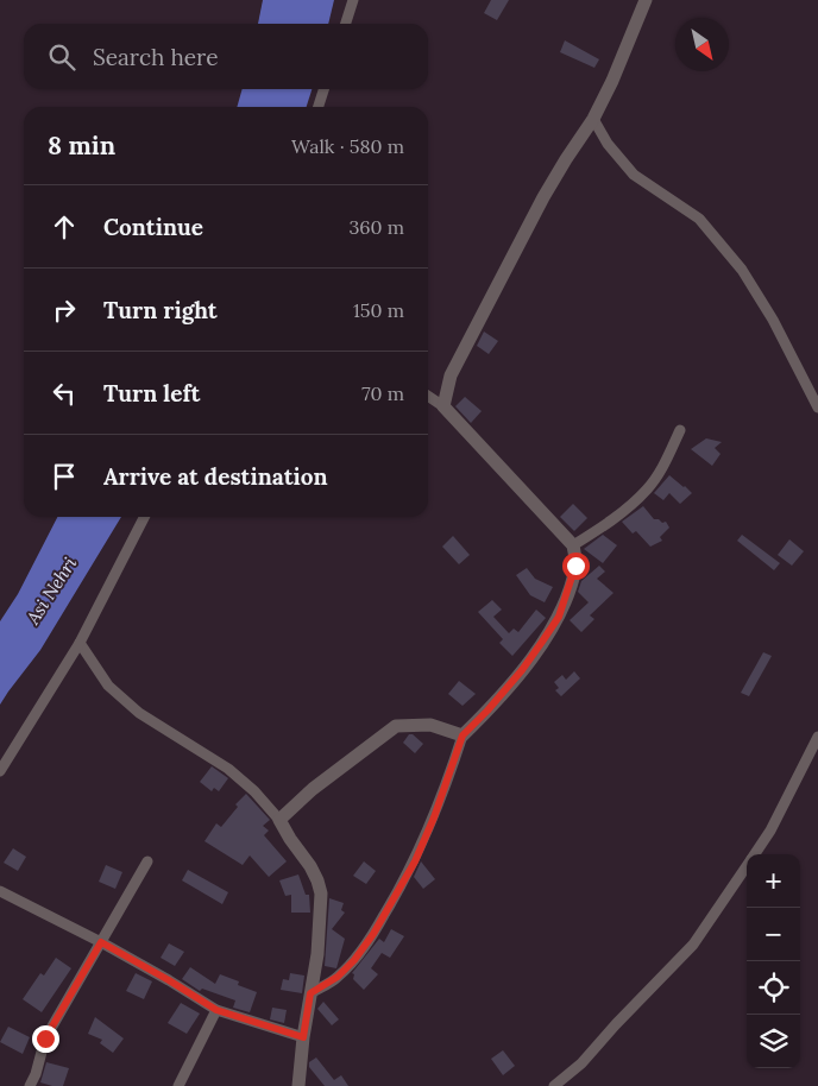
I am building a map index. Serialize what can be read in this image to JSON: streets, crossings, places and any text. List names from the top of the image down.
{
  "water": ["Asi Nehri"],
  "north": "bottom right",
  "page": {
    "search": "Search here",
    "heading": ["8 min", "Walk · 580 m"],
    "list": [
      ["Continue", "360 m"],
      ["Turn right", "150 m"],
      ["Turn left", "70 m"],
      "Arrive at destination"
    ],
    "map_buttons": ["+", "−"]
  }
}
